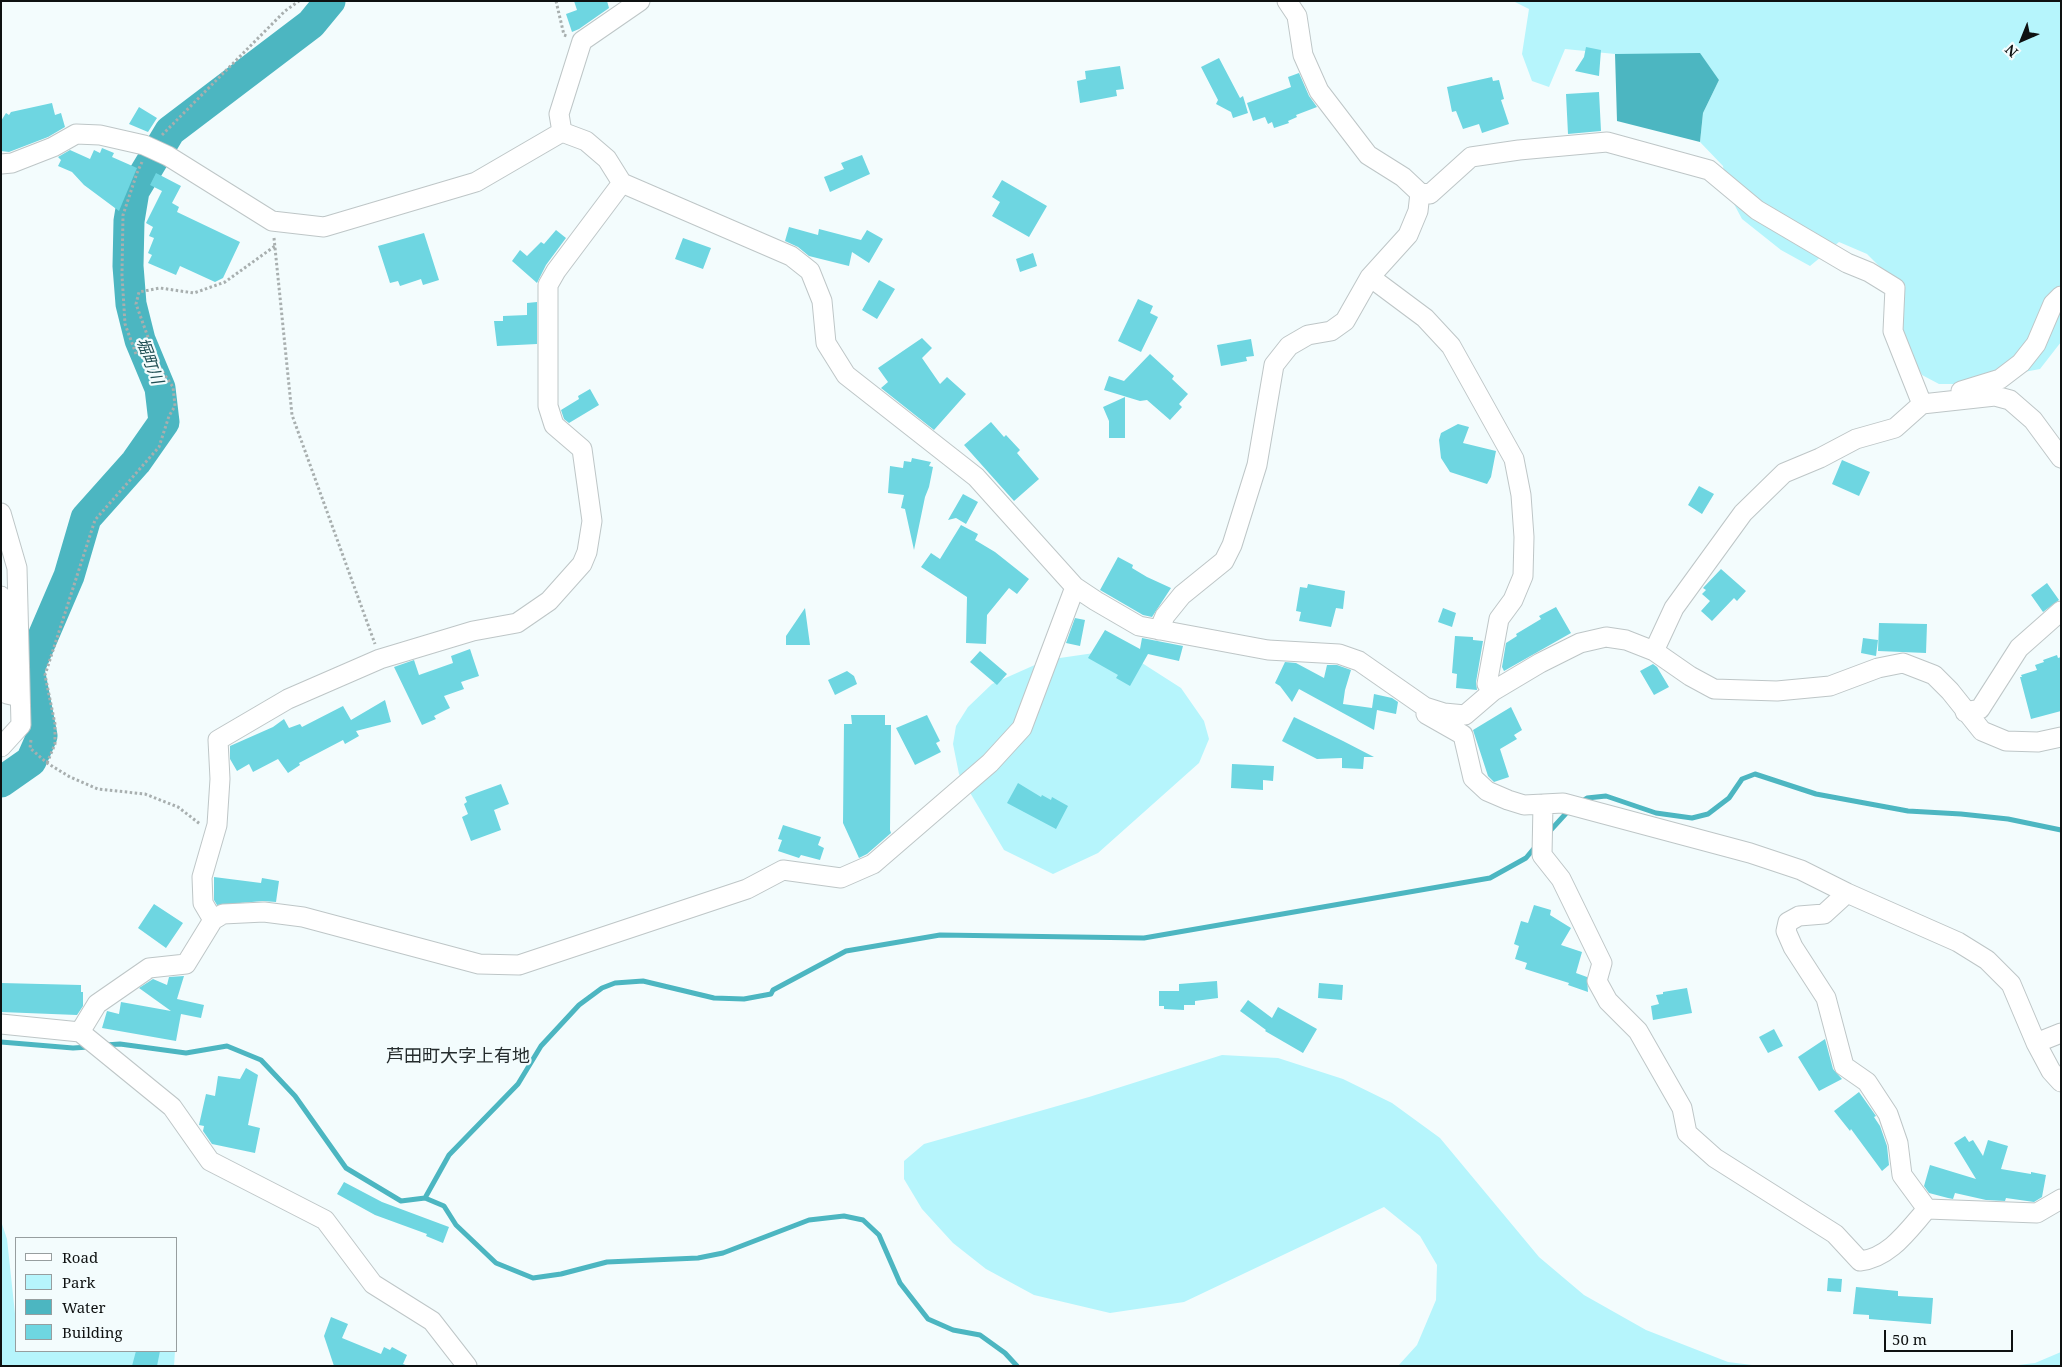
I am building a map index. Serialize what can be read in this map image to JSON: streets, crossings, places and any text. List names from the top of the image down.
{
  "districts": ["芦田町大字上有地"],
  "water": ["堀町川"],
  "legend": [
    "Road",
    "Park",
    "Water",
    "Building"
  ],
  "scale_bar": "50 m",
  "north": "bottom left"
}
